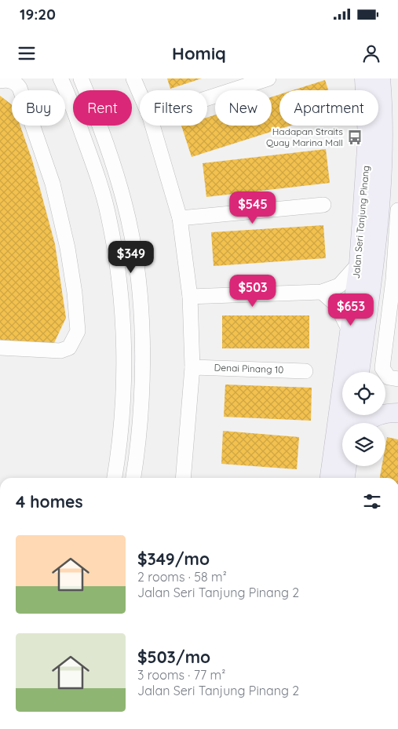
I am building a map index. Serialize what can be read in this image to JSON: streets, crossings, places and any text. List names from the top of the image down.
{
  "streets": {
    "main road": ["Jalan Seri Tanjung Pinang"],
    "street": ["Denai Pinang 10"]
  },
  "places": {
    "bus stop": ["Hadapan Straits Quay Marina Mall"]
  },
  "page": {
    "status": "19:20",
    "header": "Homiq",
    "chip": [
      "Buy",
      "Rent",
      "Filters",
      "New",
      "Apartment"
    ],
    "price": [
      "$545",
      "$349",
      "$503",
      "$653"
    ],
    "heading": "4 homes",
    "list": [
      {
        "name": "$349/mo",
        "note": "2 rooms · 58 m² · Jalan Seri Tanjung Pinang 2"
      },
      {
        "name": "$503/mo",
        "note": "3 rooms · 77 m² · Jalan Seri Tanjung Pinang 2"
      }
    ]
  }
}
